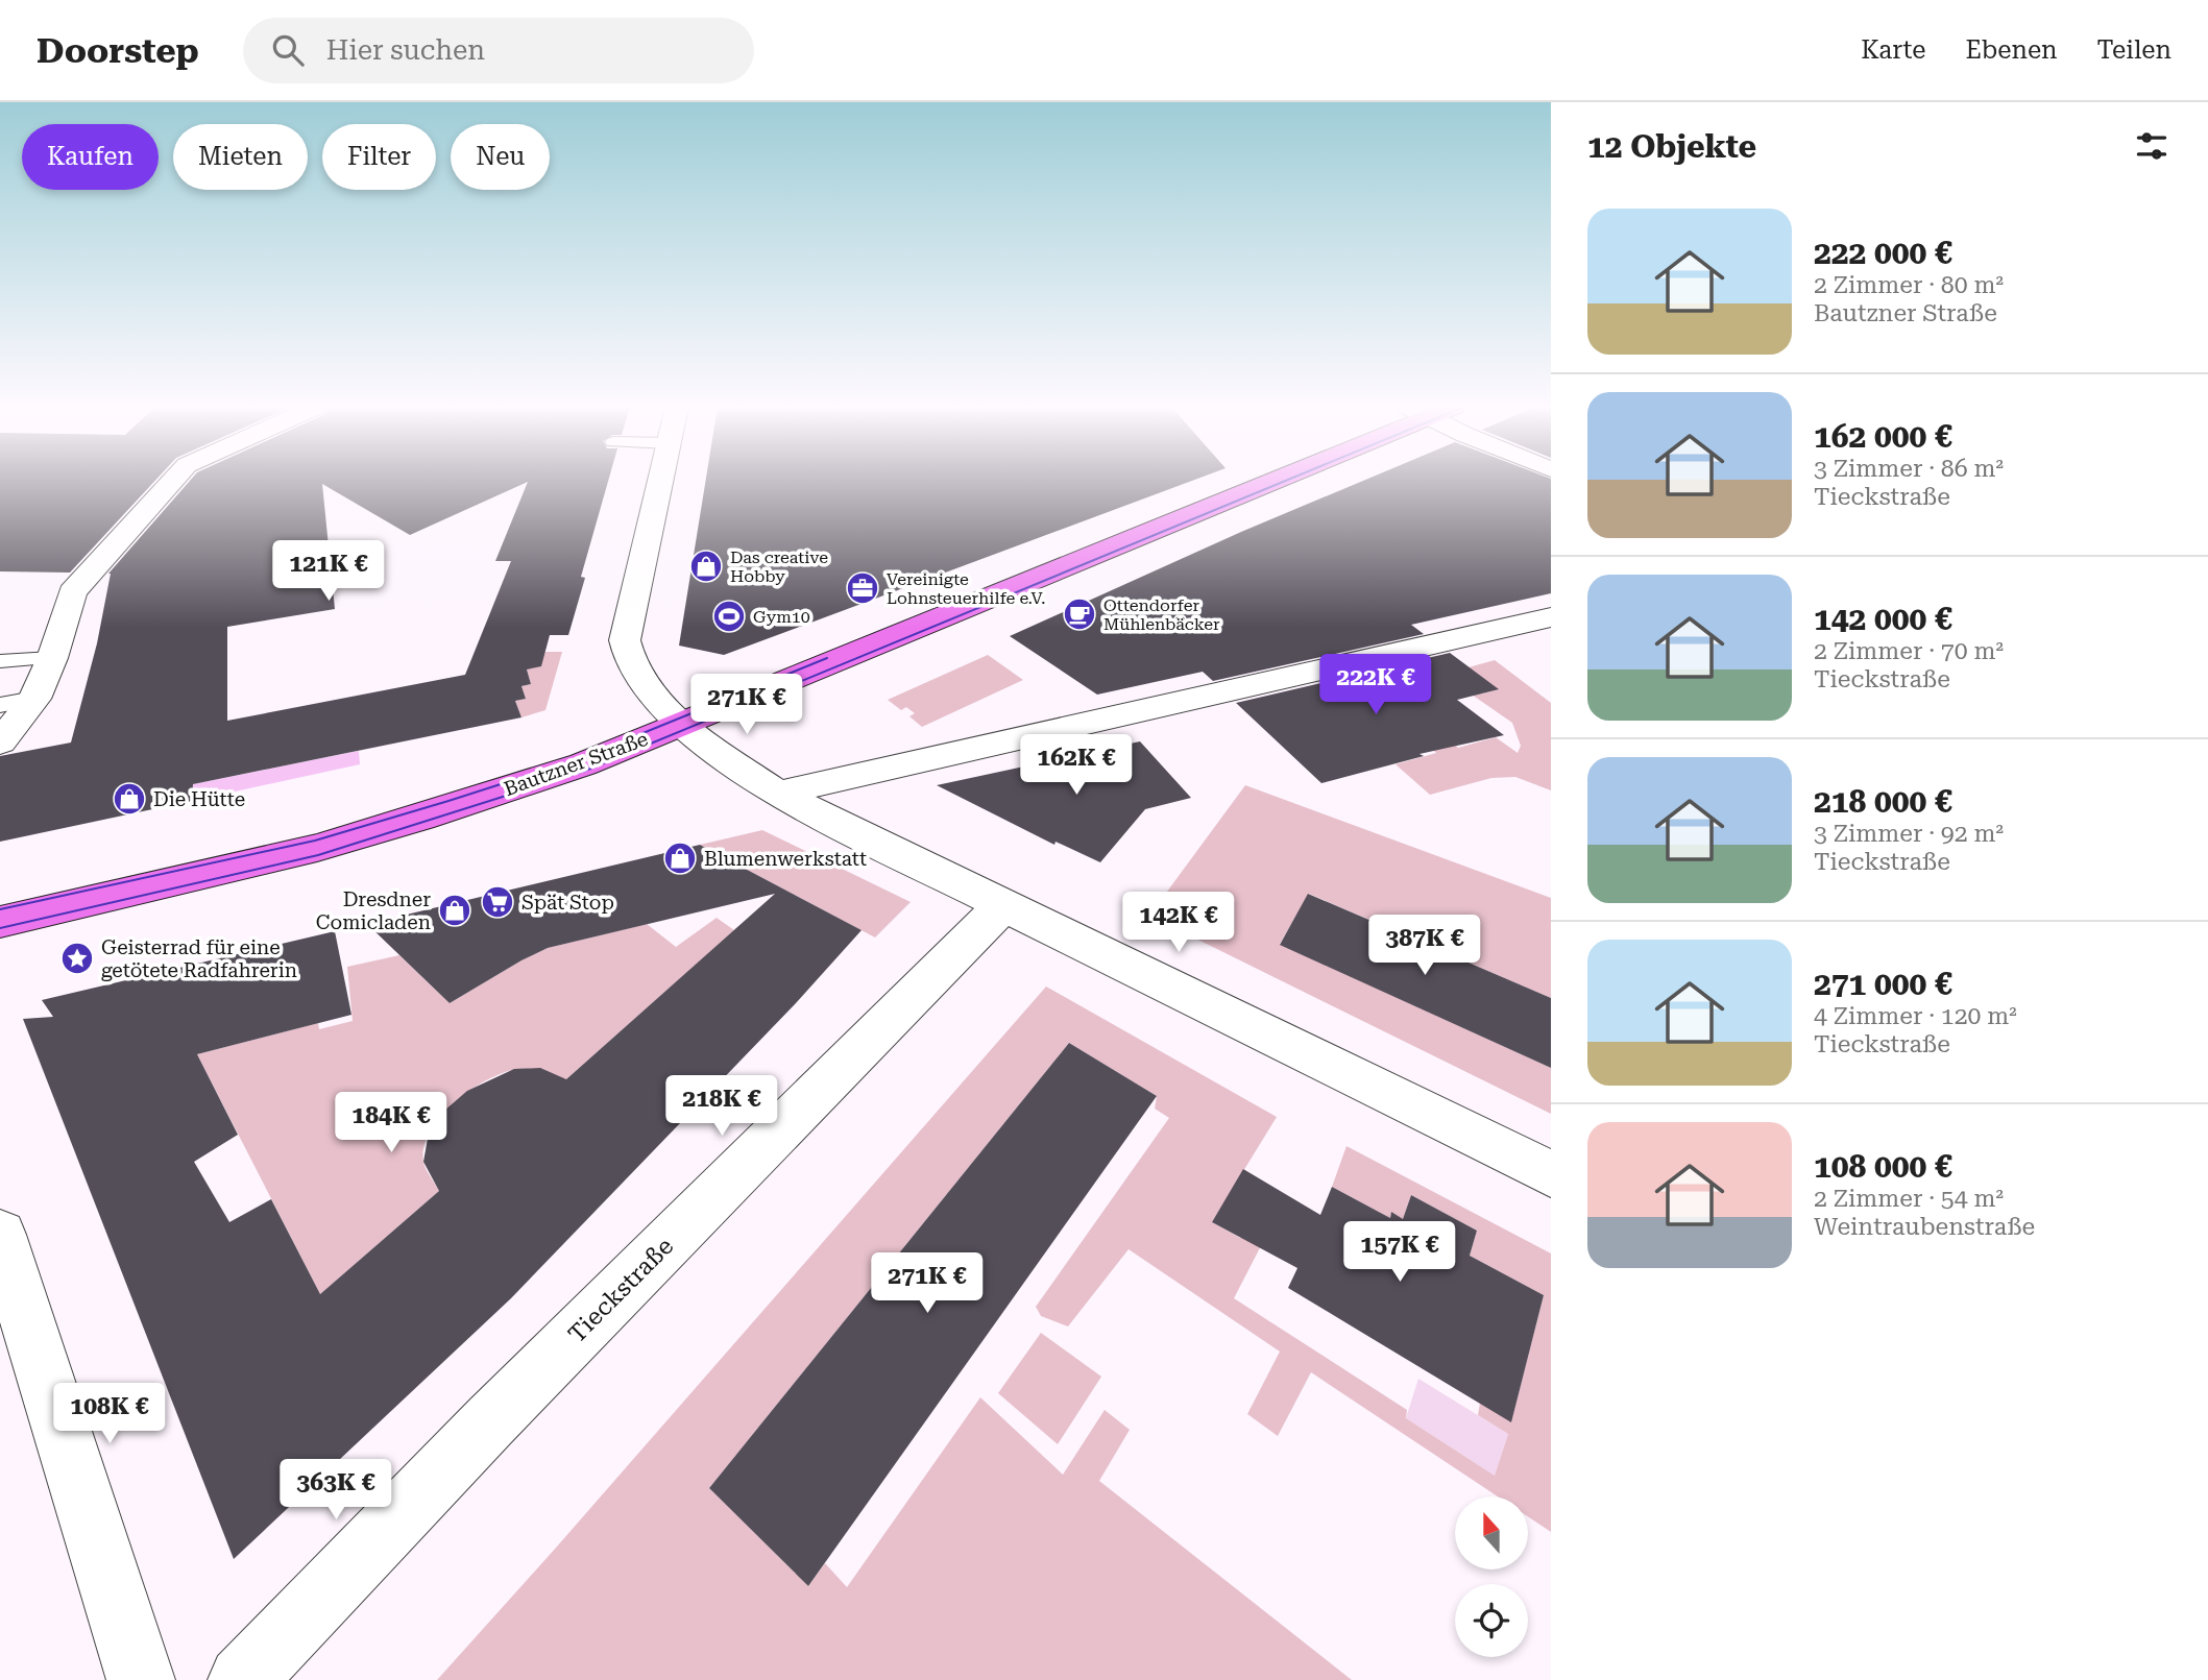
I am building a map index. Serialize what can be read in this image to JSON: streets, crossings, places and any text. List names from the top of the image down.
{
  "streets": {
    "main road": ["Bautzner Straße"],
    "street": ["Tieckstraße"]
  },
  "places": {
    "shop": [
      "Das creative Hobby",
      "Die Hütte",
      "Blumenwerkstatt",
      "Dresdner Comicladen"
    ],
    "office": ["Vereinigte Lohnsteuerhilfe e.V."],
    "cafe": ["Ottendorfer Mühlenbäcker"],
    "sports": ["Gym10"],
    "supermarket": ["Spät Stop"],
    "place": ["Geisterrad für eine getötete Radfahrerin"]
  },
  "north": "top",
  "page": {
    "header": "Doorstep",
    "search": "Hier suchen",
    "nav": ["Karte", "Ebenen", "Teilen"],
    "heading": "12 Objekte",
    "chip": [
      "Kaufen",
      "Mieten",
      "Filter",
      "Neu"
    ],
    "list": [
      {
        "name": "222 000 €",
        "note": "2 Zimmer · 80 m² · Bautzner Straße"
      },
      {
        "name": "162 000 €",
        "note": "3 Zimmer · 86 m² · Tieckstraße"
      },
      {
        "name": "142 000 €",
        "note": "2 Zimmer · 70 m² · Tieckstraße"
      },
      {
        "name": "218 000 €",
        "note": "3 Zimmer · 92 m² · Tieckstraße"
      },
      {
        "name": "271 000 €",
        "note": "4 Zimmer · 120 m² · Tieckstraße"
      },
      {
        "name": "108 000 €",
        "note": "2 Zimmer · 54 m² · Weintraubenstraße"
      }
    ],
    "price": [
      "121K €",
      "222K €",
      "271K €",
      "162K €",
      "142K €",
      "387K €",
      "218K €",
      "184K €",
      "157K €",
      "271K €",
      "108K €",
      "363K €"
    ]
  }
}
